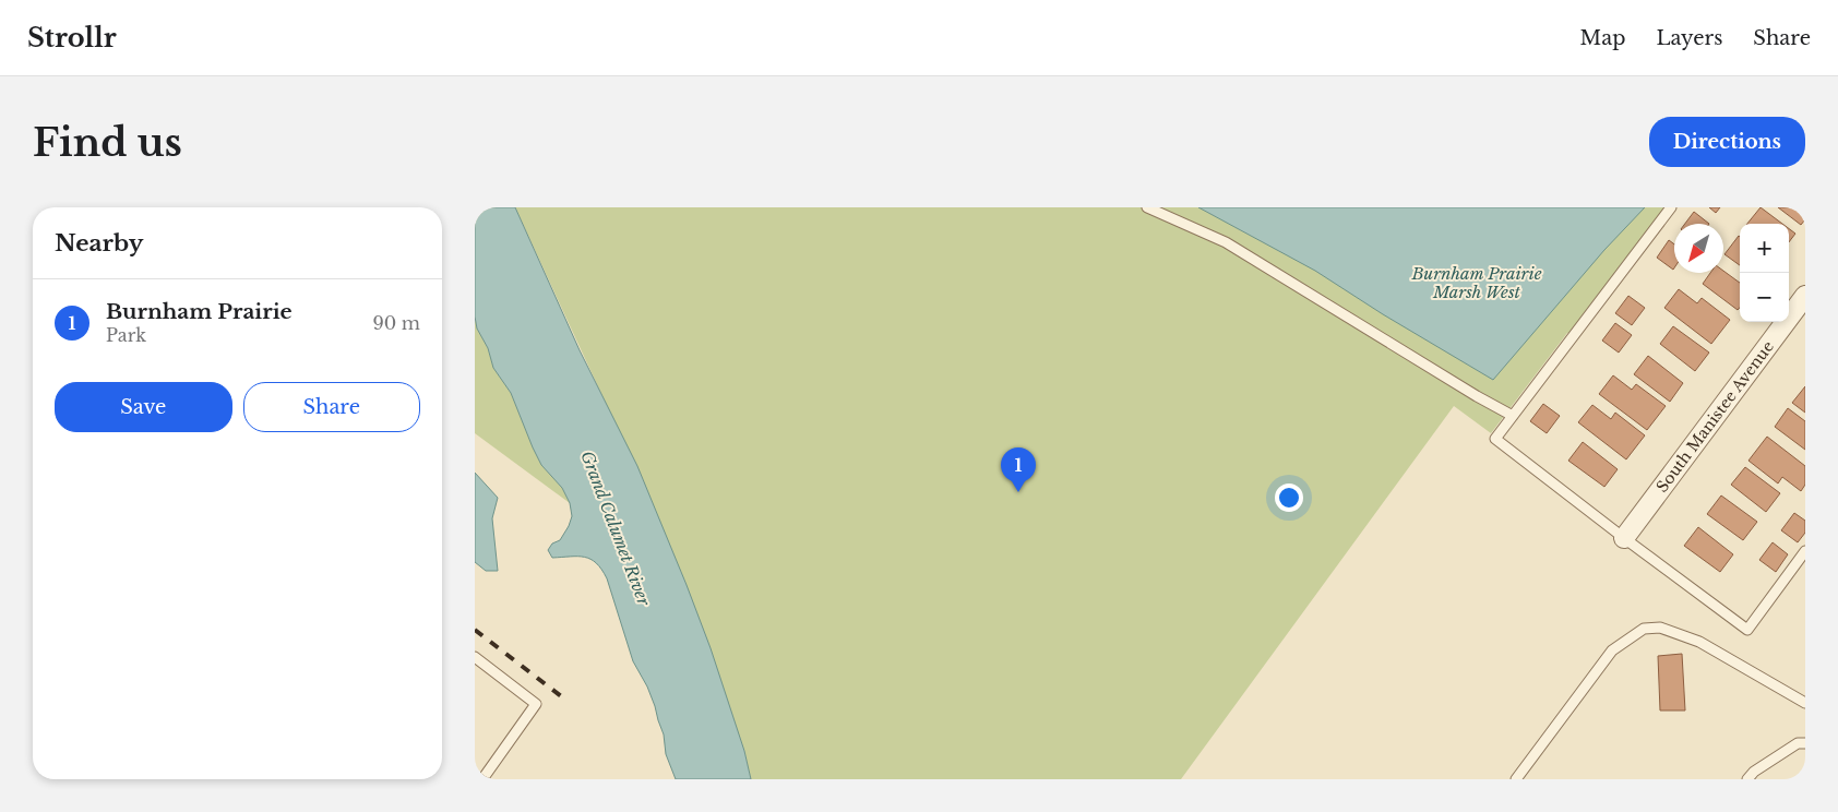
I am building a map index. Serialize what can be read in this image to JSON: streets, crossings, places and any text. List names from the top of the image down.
{
  "streets": {
    "street": ["South Manistee Avenue"]
  },
  "water": ["Burnham Prairie Marsh West", "Grand Calumet River"],
  "north": "bottom left",
  "page": {
    "header": "Strollr",
    "nav": ["Map", "Layers", "Share"],
    "buttons": [
      "Directions",
      ["Save", "Share"]
    ],
    "title": "Find us",
    "heading": "Nearby",
    "map_buttons": ["+", "−"],
    "list": [
      {
        "mark": "1",
        "name": "Burnham Prairie",
        "note": "Park",
        "value": "90 m"
      }
    ],
    "pins": "1"
  }
}
